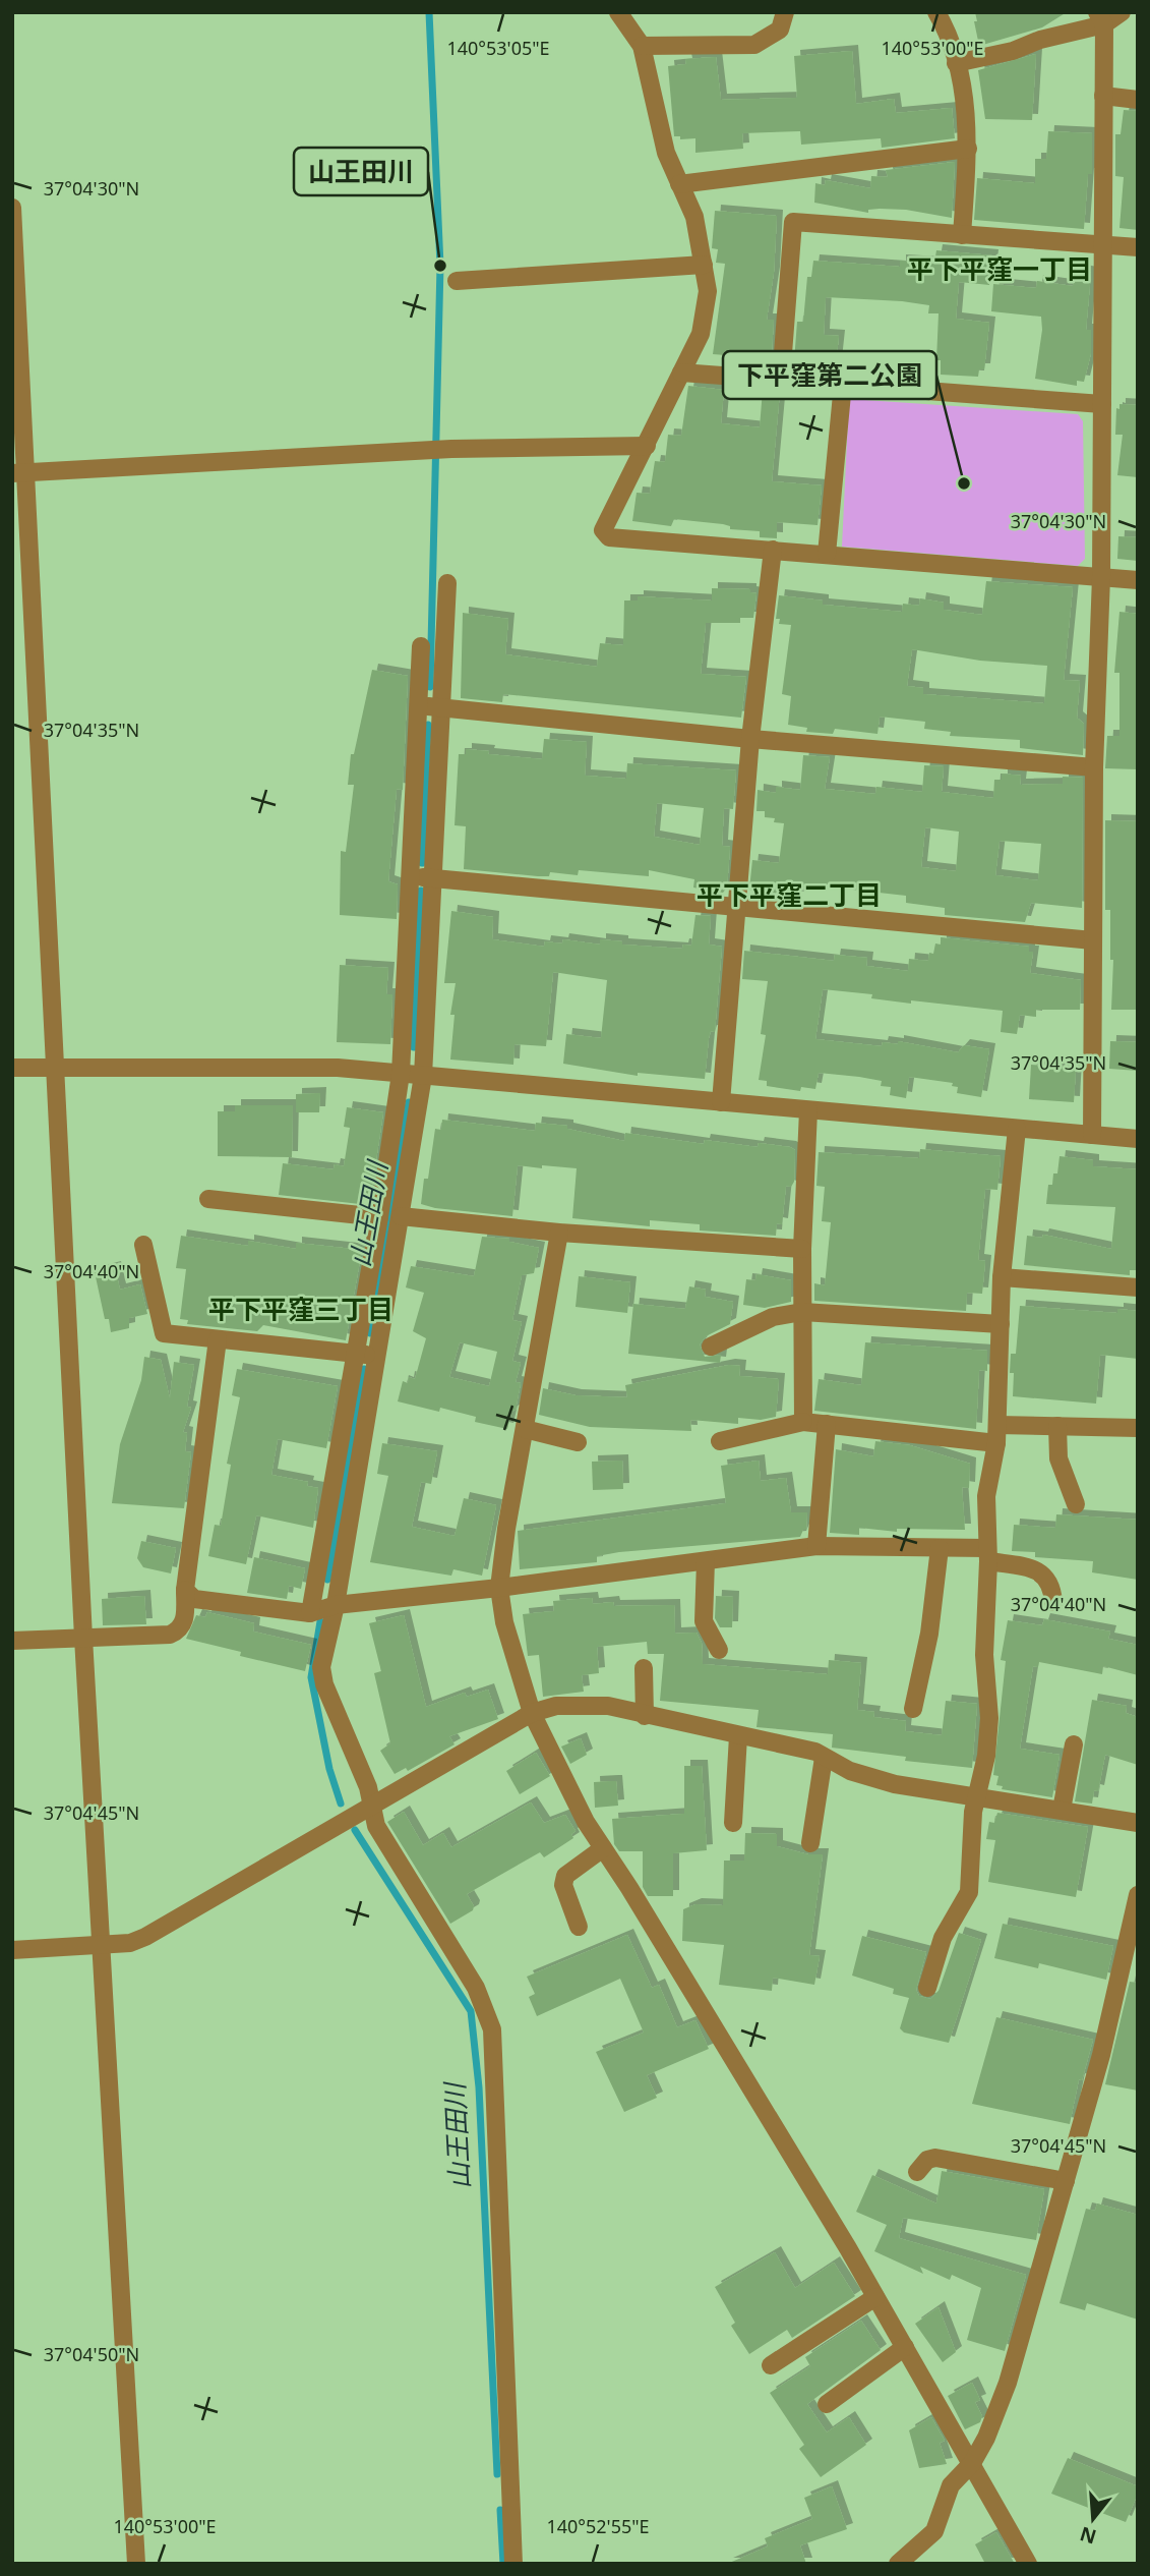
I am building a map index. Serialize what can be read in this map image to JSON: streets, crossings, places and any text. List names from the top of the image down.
{
  "districts": ["平下平窪一丁目", "平下平窪二丁目", "平下平窪三丁目"],
  "water": ["山王田川"],
  "places": ["山王田川", "下平窪第二公園"],
  "north": "bottom",
  "coordinates": [
    "140°53'05\"E",
    "140°53'00\"E",
    "37°04'30\"N",
    "37°04'35\"N",
    "37°04'40\"N",
    "37°04'45\"N",
    "37°04'50\"N",
    "140°52'55\"E"
  ]
}
